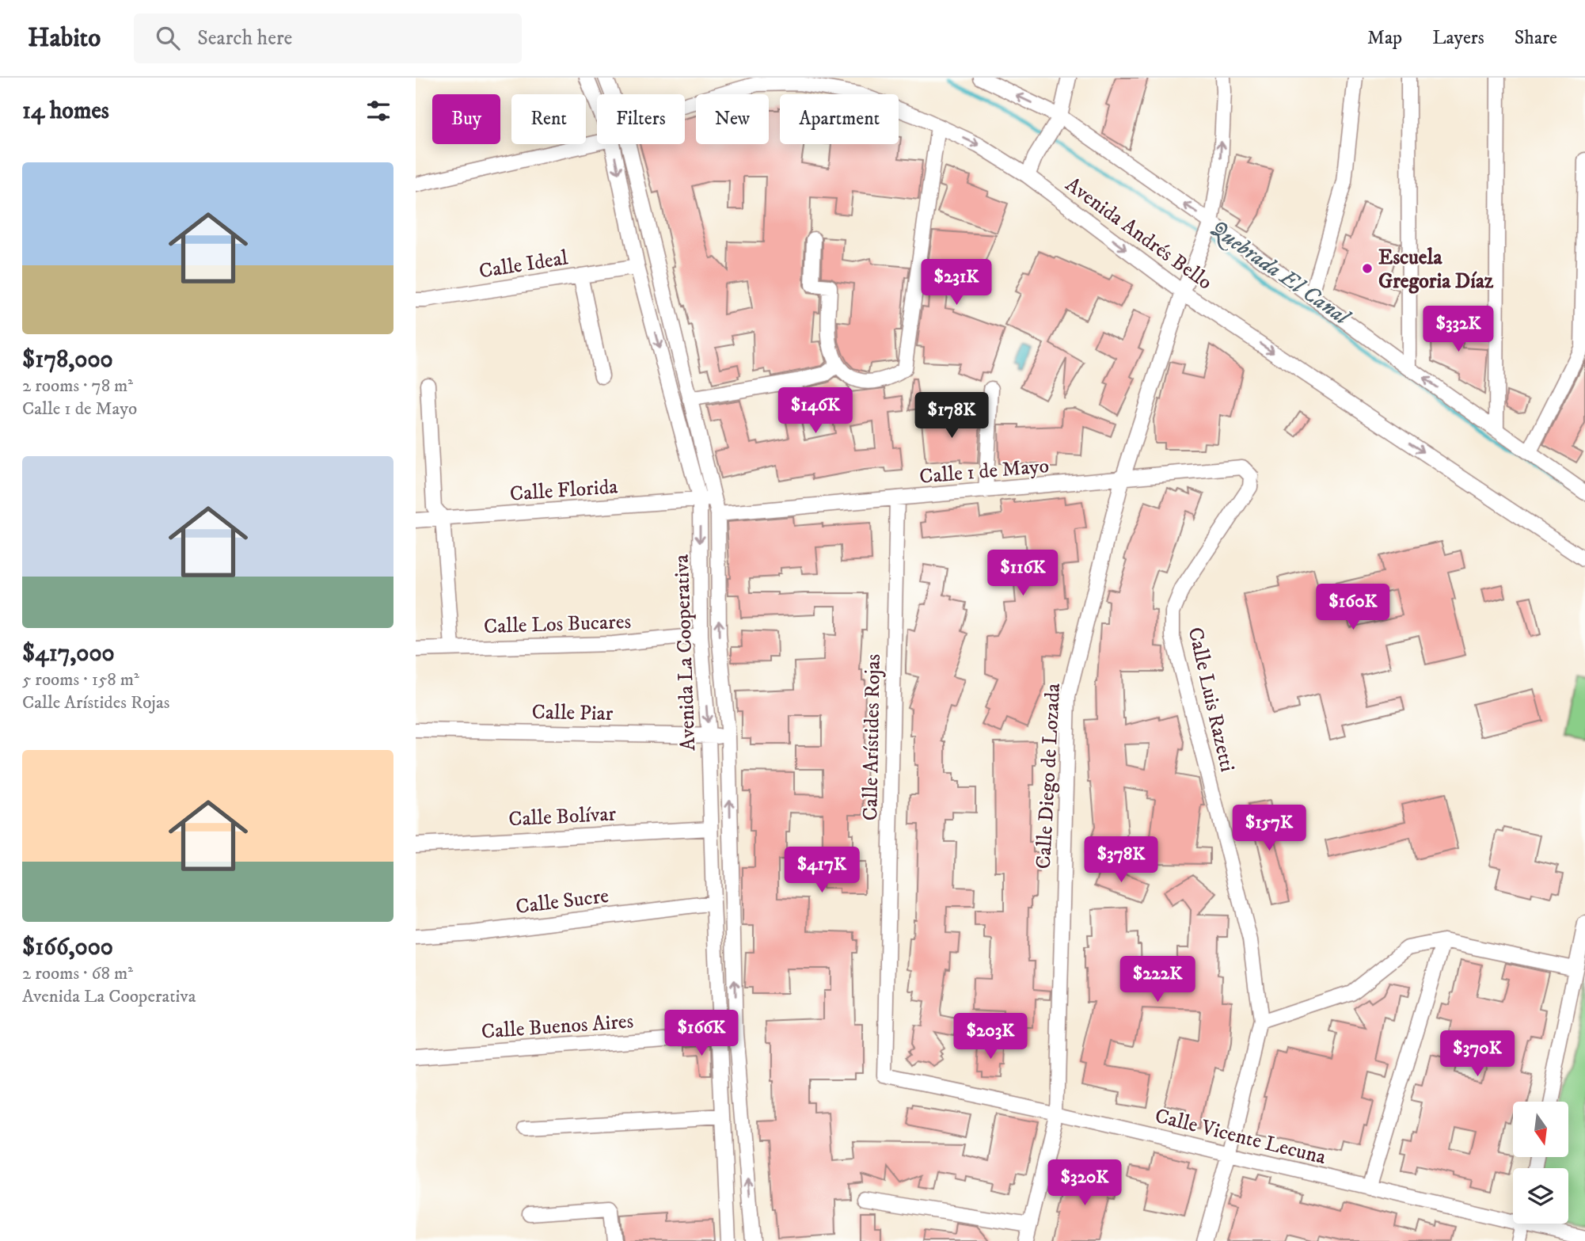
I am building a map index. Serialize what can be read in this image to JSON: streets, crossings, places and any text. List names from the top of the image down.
{
  "streets": {
    "street": [
      "Avenida Andrés Bello",
      "Calle Ideal",
      "Calle 1 de Mayo",
      "Calle Florida",
      "Calle Los Bucares",
      "Avenida La Cooperativa",
      "Calle Luis Razetti",
      "Calle Piar",
      "Calle Arístides Rojas",
      "Calle Diego de Lozada",
      "Calle Bolívar",
      "Calle Sucre",
      "Calle Buenos Aires",
      "Calle Vicente Lecuna"
    ]
  },
  "crossings": [
    ["Avenida Andrés Bello", "Calle Diego de Lozada"],
    ["Calle Ideal", "Avenida La Cooperativa"],
    ["Calle 1 de Mayo", "Avenida La Cooperativa"],
    ["Calle 1 de Mayo", "Calle Luis Razetti"],
    ["Calle 1 de Mayo", "Calle Arístides Rojas"],
    ["Calle 1 de Mayo", "Calle Diego de Lozada"],
    ["Calle Florida", "Avenida La Cooperativa"],
    ["Calle Los Bucares", "Avenida La Cooperativa"],
    ["Avenida La Cooperativa", "Calle Piar"],
    ["Avenida La Cooperativa", "Calle Bolívar"],
    ["Avenida La Cooperativa", "Calle Sucre"],
    ["Avenida La Cooperativa", "Calle Buenos Aires"],
    ["Calle Luis Razetti", "Calle Vicente Lecuna"],
    ["Calle Arístides Rojas", "Calle Vicente Lecuna"],
    ["Calle Diego de Lozada", "Calle Vicente Lecuna"]
  ],
  "water": ["Quebrada El Canal"],
  "places": ["Escuela Gregoria Díaz"],
  "north": "bottom",
  "page": {
    "header": "Habito",
    "search": "Search here",
    "nav": ["Map", "Layers", "Share"],
    "heading": "14 homes",
    "chip": [
      "Buy",
      "Rent",
      "Filters",
      "New",
      "Apartment"
    ],
    "list": [
      {
        "name": "$178,000",
        "note": "2 rooms · 78 m² · Calle 1 de Mayo"
      },
      {
        "name": "$417,000",
        "note": "5 rooms · 158 m² · Calle Arístides Rojas"
      },
      {
        "name": "$166,000",
        "note": "2 rooms · 68 m² · Avenida La Cooperativa"
      }
    ],
    "price": [
      "$231K",
      "$332K",
      "$146K",
      "$178K",
      "$116K",
      "$160K",
      "$157K",
      "$378K",
      "$417K",
      "$222K",
      "$166K",
      "$203K",
      "$370K",
      "$320K"
    ]
  }
}
